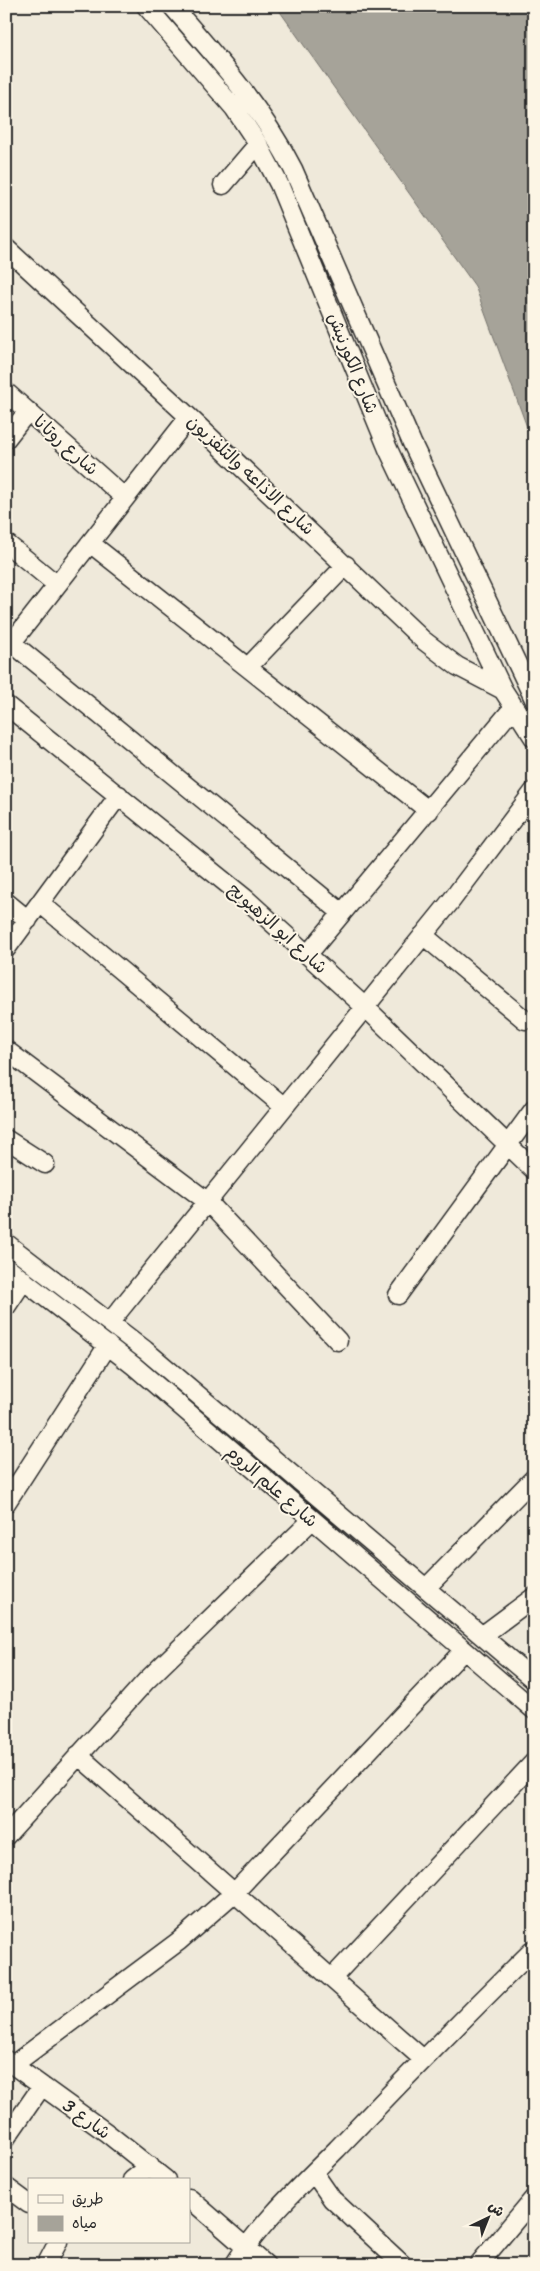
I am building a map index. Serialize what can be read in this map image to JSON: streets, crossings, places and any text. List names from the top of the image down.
{
  "streets": {
    "street": [
      "شارع الكورنيش",
      "شارع روتانا",
      "شارع الاذاعه والتلفزيون",
      "شارع ابو الزهيويج",
      "شارع علم الروم",
      "شارع 3"
    ]
  },
  "crossings": [
    ["شارع الكورنيش", "شارع الاذاعه والتلفزيون"]
  ],
  "legend": ["طريق", "مياه"],
  "north": "top right"
}
